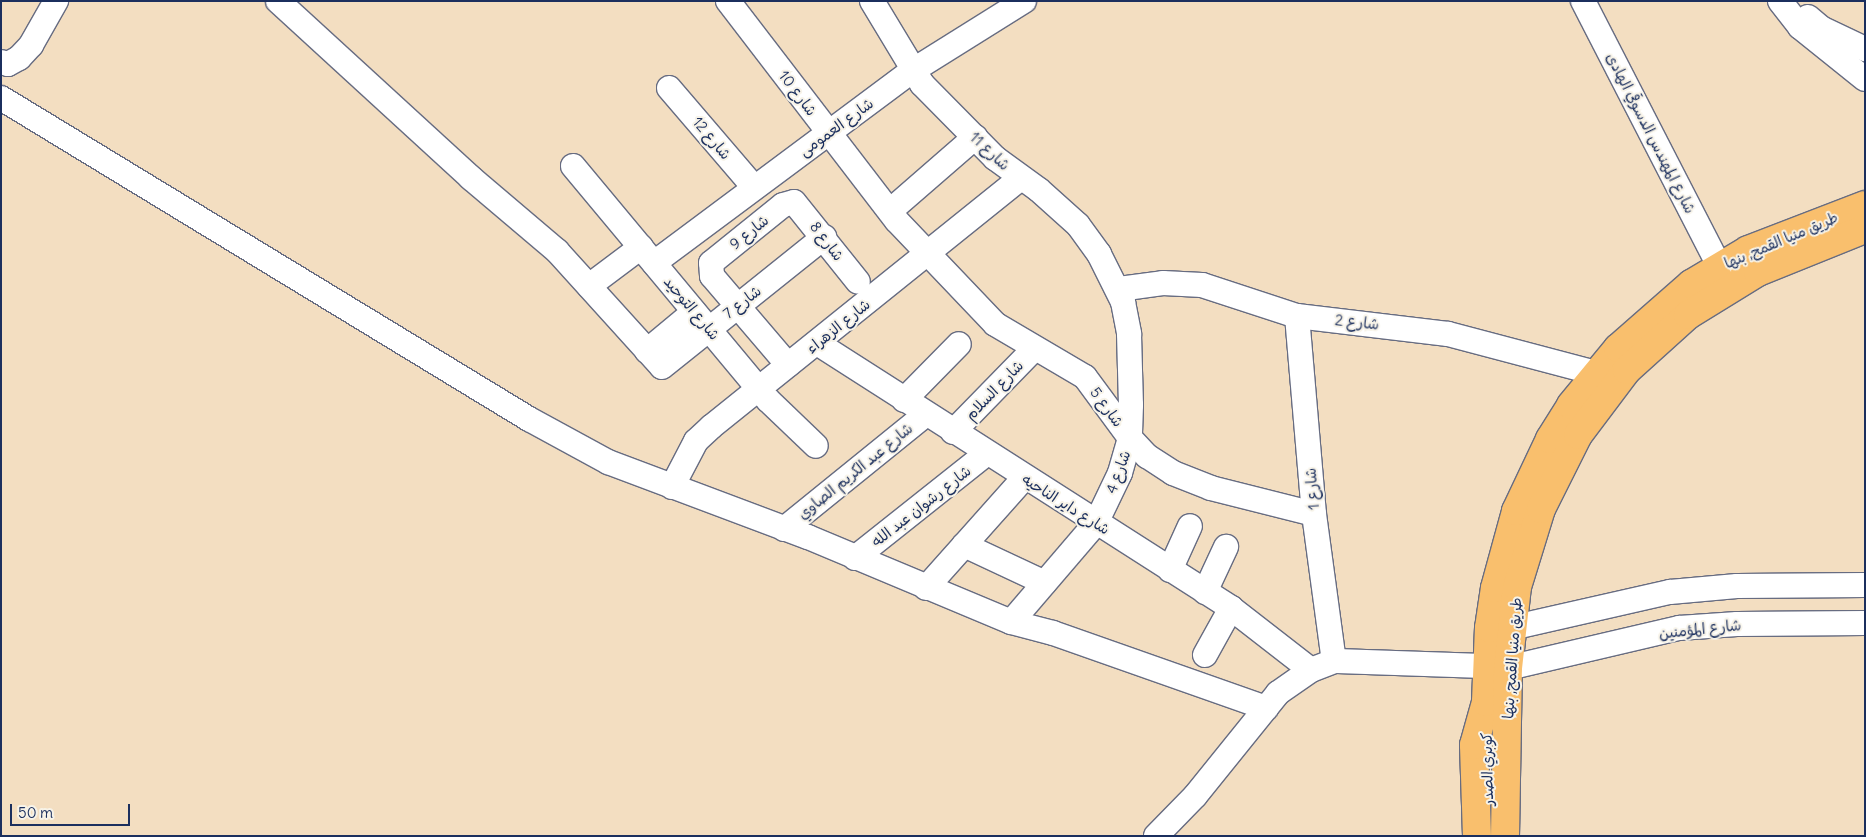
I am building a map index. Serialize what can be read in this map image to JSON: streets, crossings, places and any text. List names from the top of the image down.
{
  "streets": {
    "highway": ["طريق منيا القمح, بنها", "كوبري الصدر"],
    "street": [
      "شارع 10",
      "شارع العمومى",
      "شارع المهندس الدسوقي الهادى",
      "شارع 12",
      "شارع 11",
      "شارع 9",
      "شارع 8",
      "شارع 7",
      "شارع التوحيد",
      "شارع 2",
      "شارع الزهراء",
      "شارع السلام",
      "شارع 5",
      "شارع عبد الكريم الصاوي",
      "شارع 4",
      "شارع 1",
      "شارع داير الناحيه",
      "شارع رشوان عبد الله",
      "شارع المؤمنين"
    ]
  },
  "crossings": [
    ["شارع 10", "شارع العمومى"],
    ["شارع 10", "شارع الزهراء"],
    ["شارع 10", "شارع 5"],
    ["شارع العمومى", "شارع 12"],
    ["شارع العمومى", "شارع 11"],
    ["شارع العمومى", "شارع 7"],
    ["شارع العمومى", "شارع التوحيد"],
    ["شارع المهندس الدسوقي الهادى", "طريق منيا القمح, بنها"],
    ["شارع 11", "شارع 2"],
    ["شارع 11", "شارع الزهراء"],
    ["شارع 11", "شارع 4"],
    ["شارع 9", "شارع 8"],
    ["شارع 9", "شارع 7"],
    ["طريق منيا القمح, بنها", "شارع 2"],
    ["طريق منيا القمح, بنها", "شارع المؤمنين"],
    ["طريق منيا القمح, بنها", "كوبري الصدر"],
    ["شارع 8", "شارع 7"],
    ["شارع 7", "شارع التوحيد"],
    ["شارع التوحيد", "شارع الزهراء"],
    ["شارع 2", "شارع 4"],
    ["شارع 2", "شارع 1"],
    ["شارع الزهراء", "شارع 5"],
    ["شارع الزهراء", "شارع داير الناحيه"],
    ["شارع السلام", "شارع 5"],
    ["شارع السلام", "شارع داير الناحيه"],
    ["شارع 5", "شارع 4"],
    ["شارع 5", "شارع 1"],
    ["شارع عبد الكريم الصاوي", "شارع داير الناحيه"],
    ["شارع 4", "شارع داير الناحيه"],
    ["شارع 1", "شارع المؤمنين"],
    ["شارع داير الناحيه", "شارع رشوان عبد الله"]
  ],
  "scale_bar": "50 m"
}
